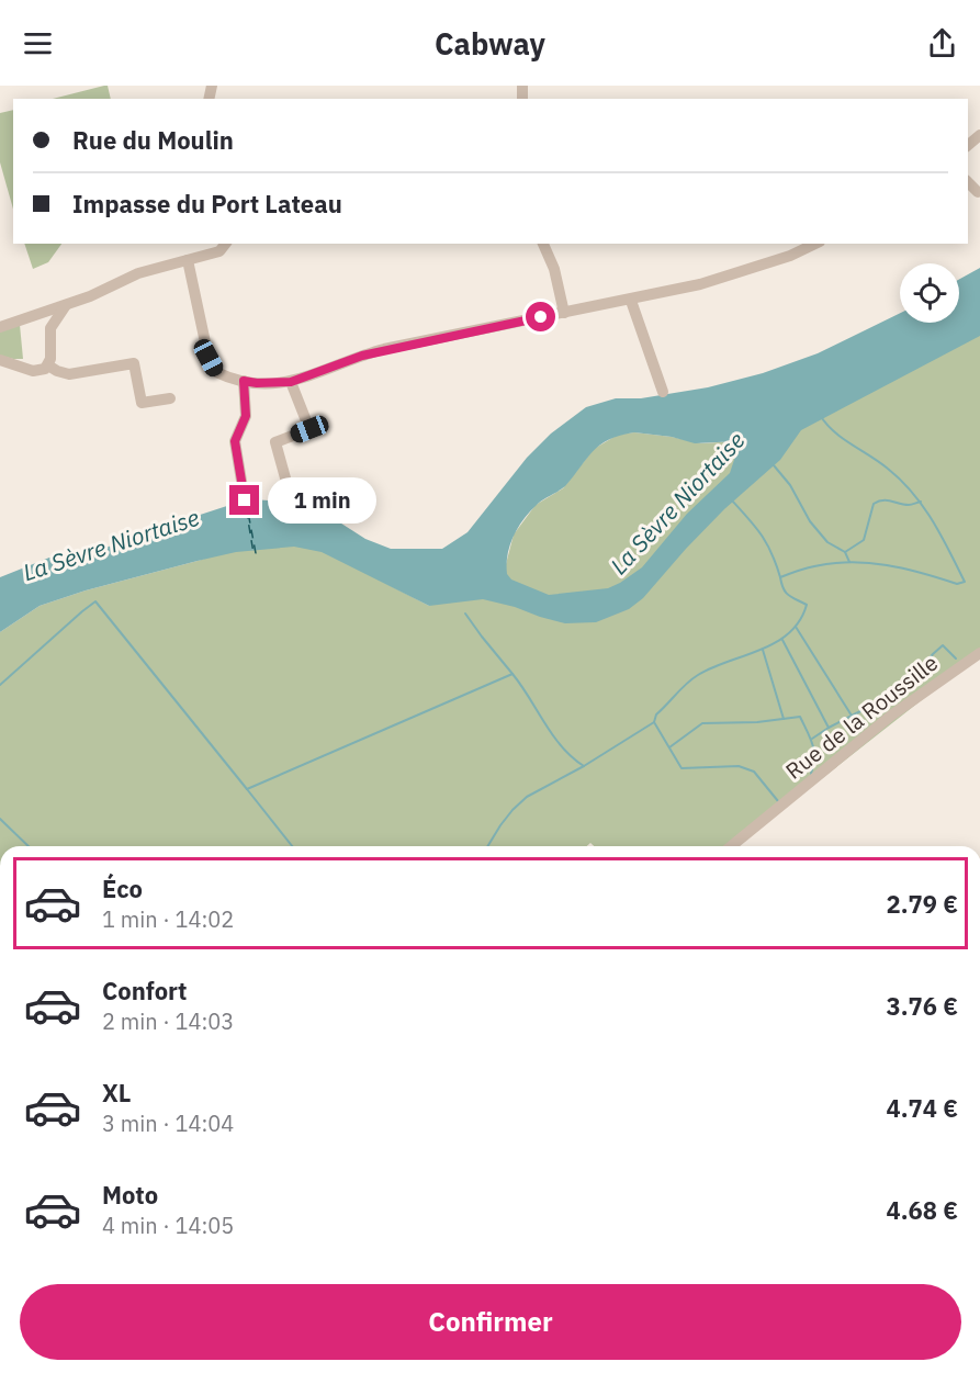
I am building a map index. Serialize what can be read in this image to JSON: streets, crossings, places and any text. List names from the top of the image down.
{
  "streets": {
    "street": ["Rue de la Roussille"]
  },
  "water": ["La Sèvre Niortaise"],
  "page": {
    "header": "Cabway",
    "banner": ["Rue du Moulin", "Impasse du Port Lateau"],
    "bubble": "1 min",
    "list": [
      {
        "name": "Éco",
        "note": "1 min · 14:02",
        "value": "2.79 €"
      },
      {
        "name": "Confort",
        "note": "2 min · 14:03",
        "value": "3.76 €"
      },
      {
        "name": "XL",
        "note": "3 min · 14:04",
        "value": "4.74 €"
      },
      {
        "name": "Moto",
        "note": "4 min · 14:05",
        "value": "4.68 €"
      }
    ],
    "buttons": "Confirmer"
  }
}
